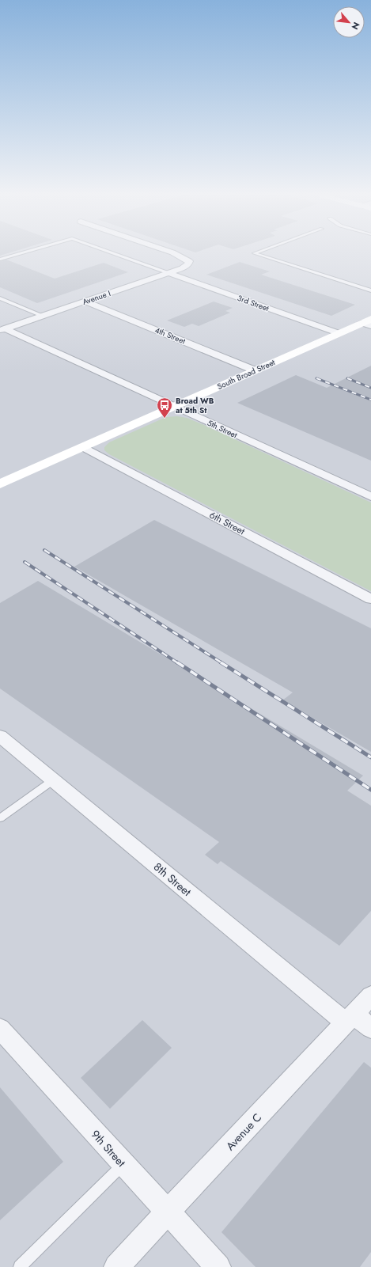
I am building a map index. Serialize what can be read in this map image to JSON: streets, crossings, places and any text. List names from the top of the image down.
{
  "streets": {
    "street": [
      "Avenue I",
      "3rd Street",
      "4th Street",
      "South Broad Street",
      "5th Street",
      "6th Street",
      "8th Street",
      "Avenue C",
      "9th Street"
    ]
  },
  "crossings": [
    ["Avenue I", "3rd Street"],
    ["Avenue I", "4th Street"],
    ["Avenue I", "5th Street"],
    ["3rd Street", "South Broad Street"],
    ["4th Street", "South Broad Street"],
    ["South Broad Street", "5th Street"],
    ["South Broad Street", "6th Street"],
    ["8th Street", "Avenue C"],
    ["Avenue C", "9th Street"]
  ],
  "places": {
    "bus stop": ["Broad WB at 5th St"]
  },
  "north": "bottom right"
}
